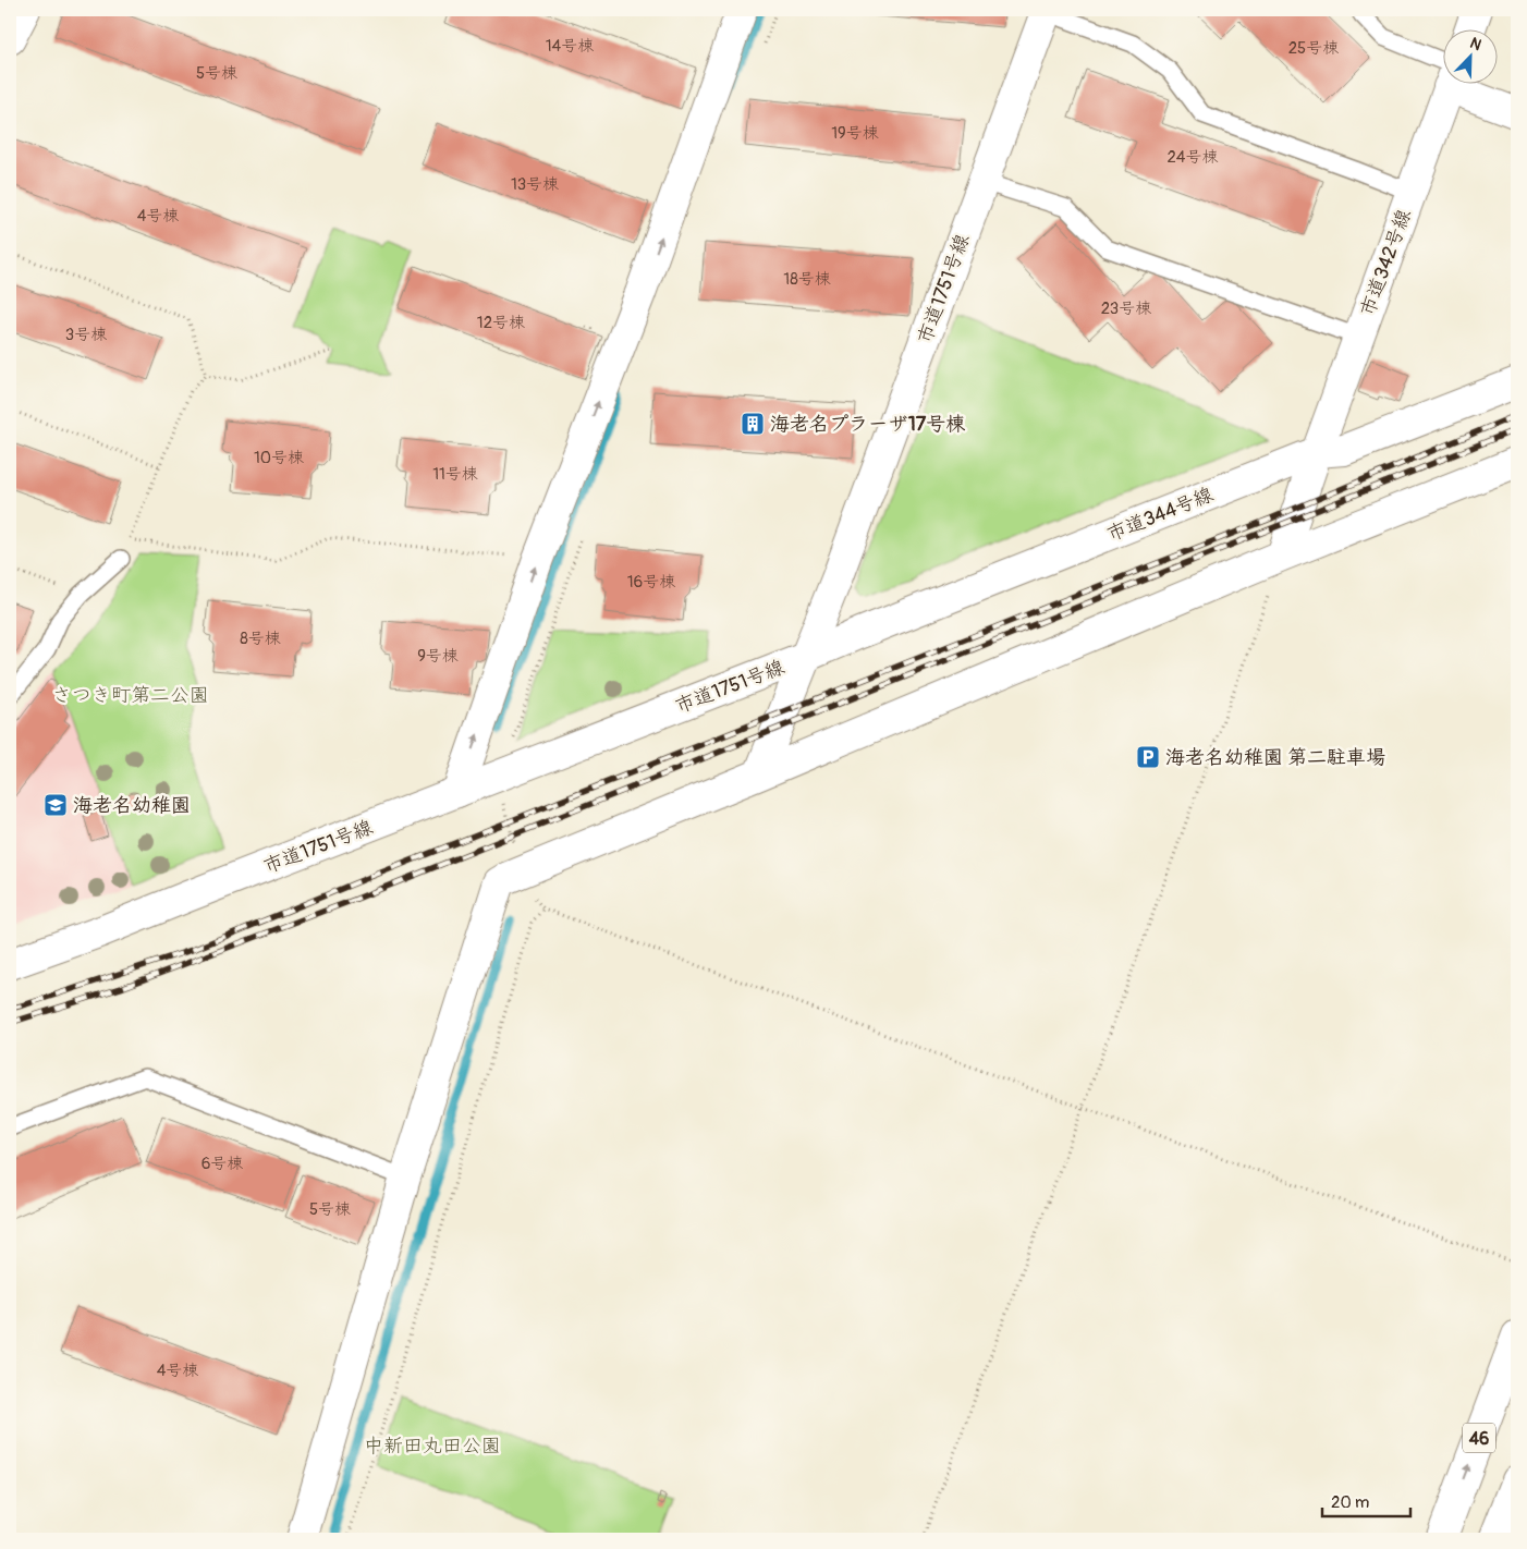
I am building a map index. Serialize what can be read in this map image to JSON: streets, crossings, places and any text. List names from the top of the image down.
{
  "streets": {
    "street": [
      "市道342号線",
      "市道1751号線",
      "市道344号線",
      "46"
    ]
  },
  "crossings": [
    ["市道342号線", "市道344号線"],
    ["市道1751号線", "市道344号線"]
  ],
  "parks": ["さつき町第二公園", "中新田丸田公園"],
  "places": {
    "building": ["海老名プラーザ17号棟"],
    "parking": ["海老名幼稚園 第二駐車場"],
    "school or university": ["海老名幼稚園"]
  },
  "house_numbers": [
    "14号棟",
    "25号棟",
    "5号棟",
    "19号棟",
    "24号棟",
    "13号棟",
    "4号棟",
    "18号棟",
    "23号棟",
    "12号棟",
    "3号棟",
    "10号棟",
    "11号棟",
    "16号棟",
    "8号棟",
    "9号棟",
    "6号棟",
    "5号棟",
    "4号棟"
  ],
  "scale_bar": "20 m",
  "north": "top right"
}
